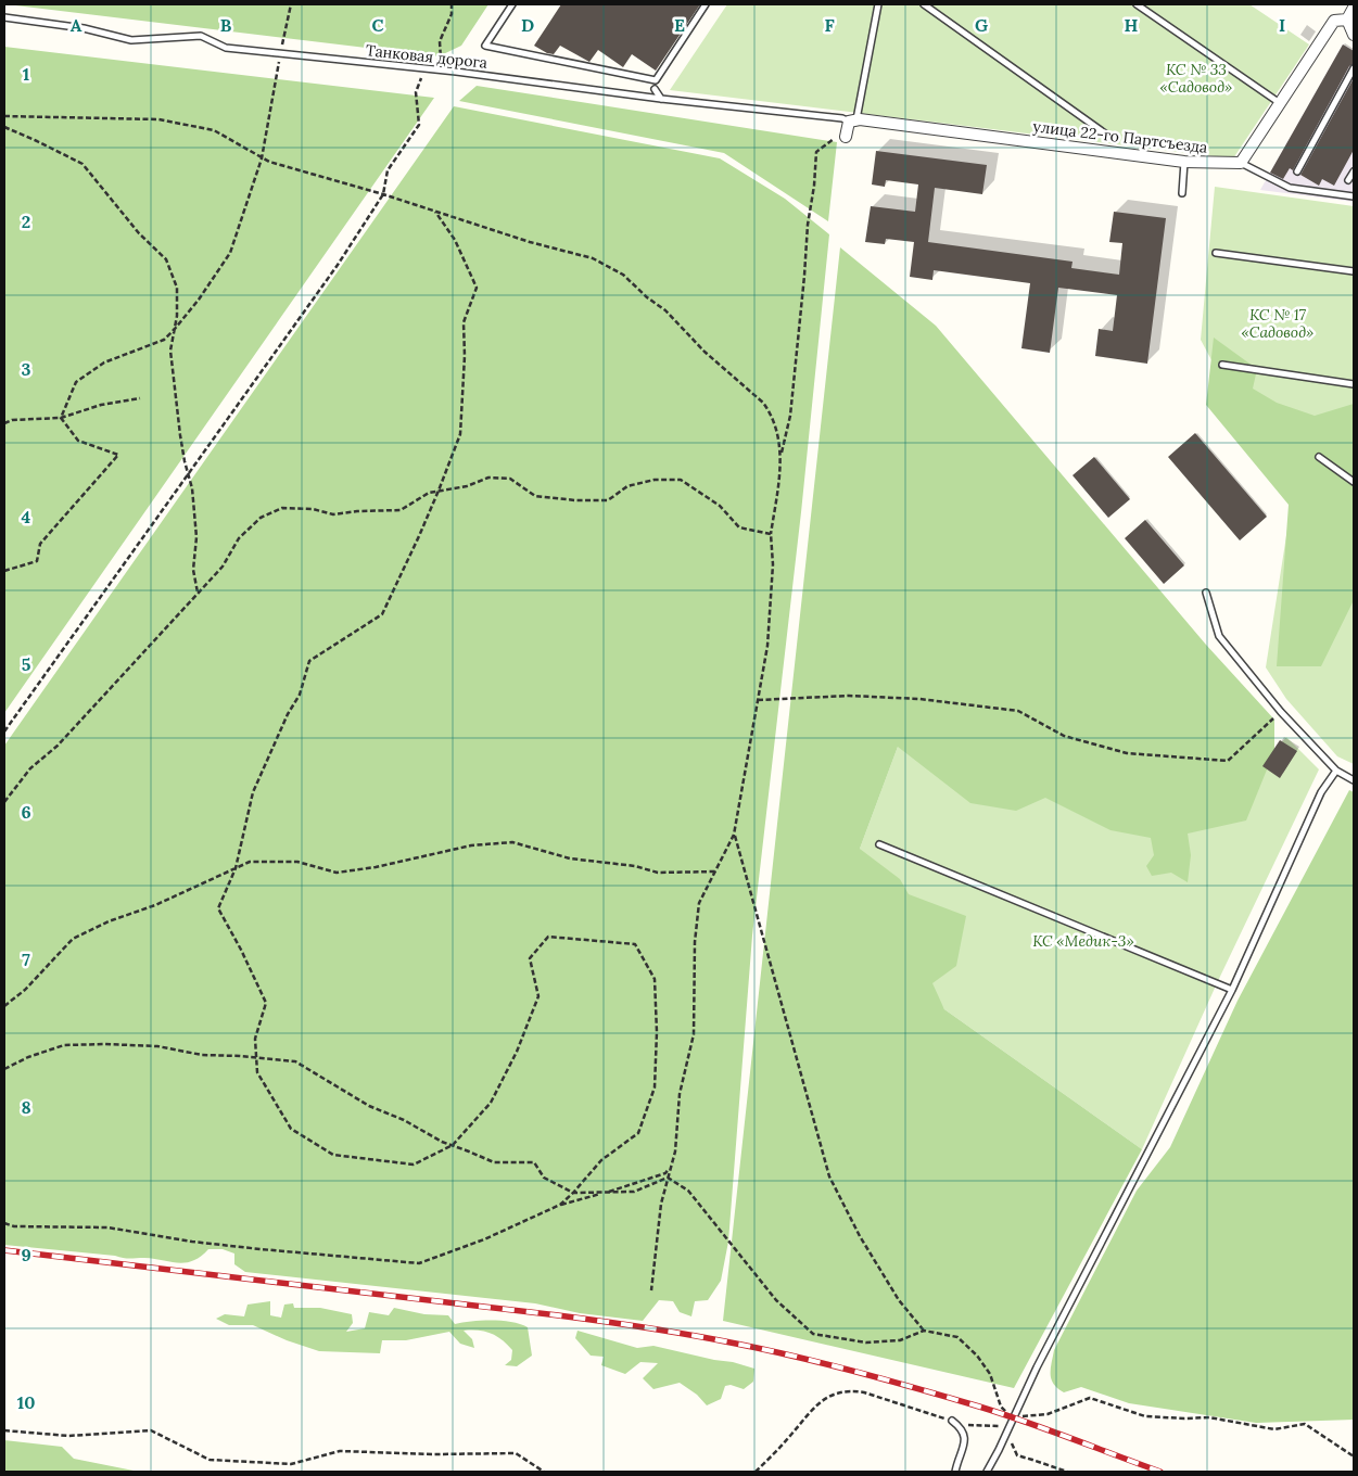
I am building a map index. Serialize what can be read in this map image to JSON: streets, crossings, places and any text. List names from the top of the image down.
{
  "streets": {
    "street": ["улица 22-го Партсъезда"],
    "lane": ["Танковая дорога"]
  },
  "crossings": [
    ["Танковая дорога", "улица 22-го Партсъезда"]
  ],
  "parks": ["КС № 33 «Садовод»", "КС № 17 «Садовод»", "КС «Медик-3»"],
  "grid": {
    "columns": [
      "A",
      "B",
      "C",
      "D",
      "E",
      "F",
      "G",
      "H",
      "I"
    ],
    "rows": [
      "1",
      "2",
      "3",
      "4",
      "5",
      "6",
      "7",
      "8",
      "9",
      "10"
    ]
  }
}
